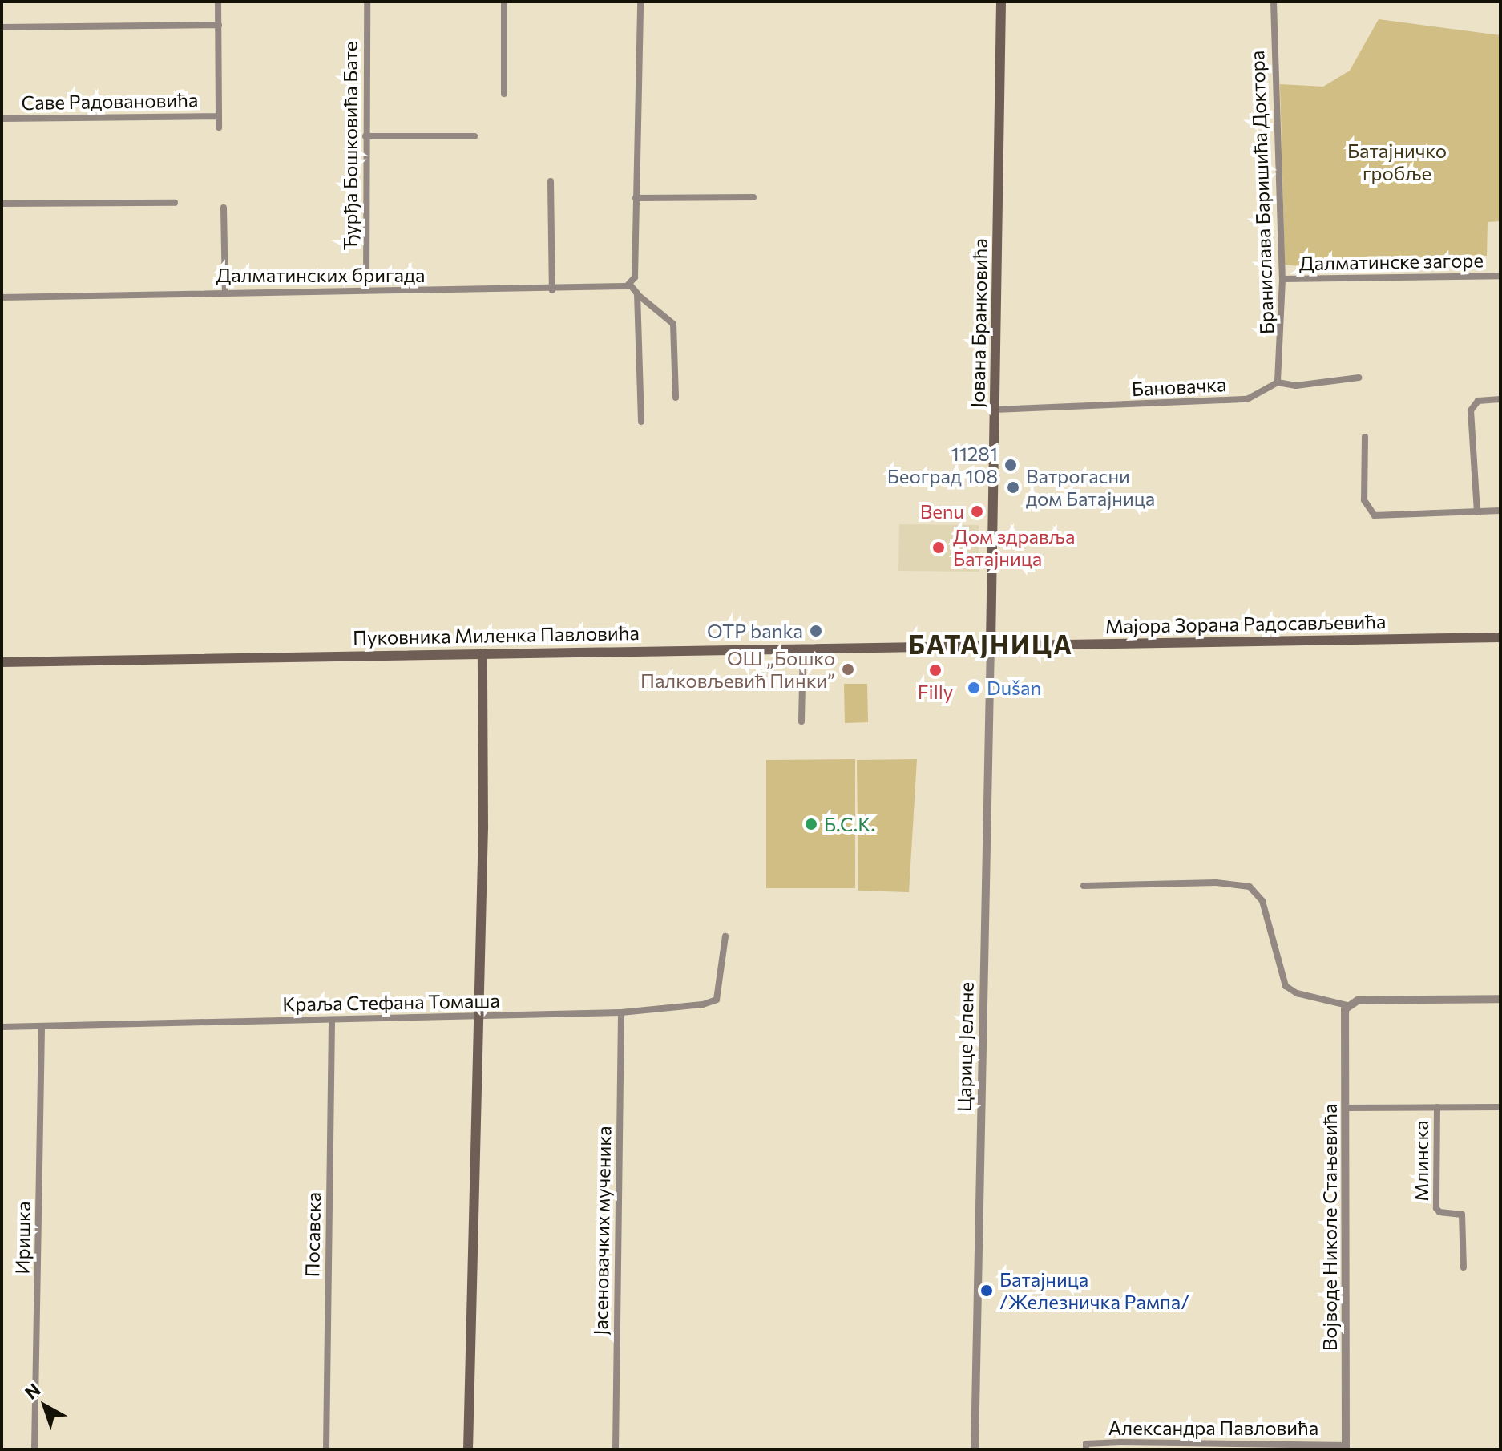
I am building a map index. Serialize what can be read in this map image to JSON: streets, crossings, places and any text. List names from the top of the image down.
{
  "streets": {
    "main road": ["Јована Бранковића", "Мајора Зорана Радосављевића", "Пуковника Миленка Павловића"],
    "street": [
      "Саве Радовановића",
      "Ђурђа Бошковића Бате",
      "Бранислава Баришића Доктора",
      "Далматинске загоре",
      "Далматинских бригада",
      "Бановачка",
      "Краља Стефана Томаша",
      "Царице Јелене",
      "Млинска",
      "Војводе Николе Стањевића",
      "Јасеновачких мученика",
      "Посавска",
      "Иришка",
      "Александра Павловића"
    ]
  },
  "crossings": [
    ["Ђурђа Бошковића Бате", "Далматинских бригада"],
    ["Бранислава Баришића Доктора", "Далматинске загоре"],
    ["Бранислава Баришића Доктора", "Бановачка"],
    ["Јована Бранковића", "Бановачка"],
    ["Јована Бранковића", "Мајора Зорана Радосављевића"],
    ["Јована Бранковића", "Пуковника Миленка Павловића"],
    ["Јована Бранковића", "Царице Јелене"],
    ["Мајора Зорана Радосављевића", "Пуковника Миленка Павловића"],
    ["Мајора Зорана Радосављевића", "Царице Јелене"],
    ["Пуковника Миленка Павловића", "Царице Јелене"],
    ["Краља Стефана Томаша", "Јасеновачких мученика"],
    ["Краља Стефана Томаша", "Посавска"],
    ["Краља Стефана Томаша", "Иришка"],
    ["Војводе Николе Стањевића", "Александра Павловића"]
  ],
  "districts": ["БАТАЈНИЦА"],
  "parks": ["Батајничко гробље"],
  "places": [
    "11281 Београд 108",
    "Ватрогасни дом Батајница",
    "Benu",
    "Дом здравља Батајница",
    "OTP banka",
    "ОШ „Бошко Палковљевић Пинки”",
    "Filly",
    "Dušan",
    "Б.С.К.",
    "Батајница /Железничка Рампа/"
  ],
  "north": "top left"
}
